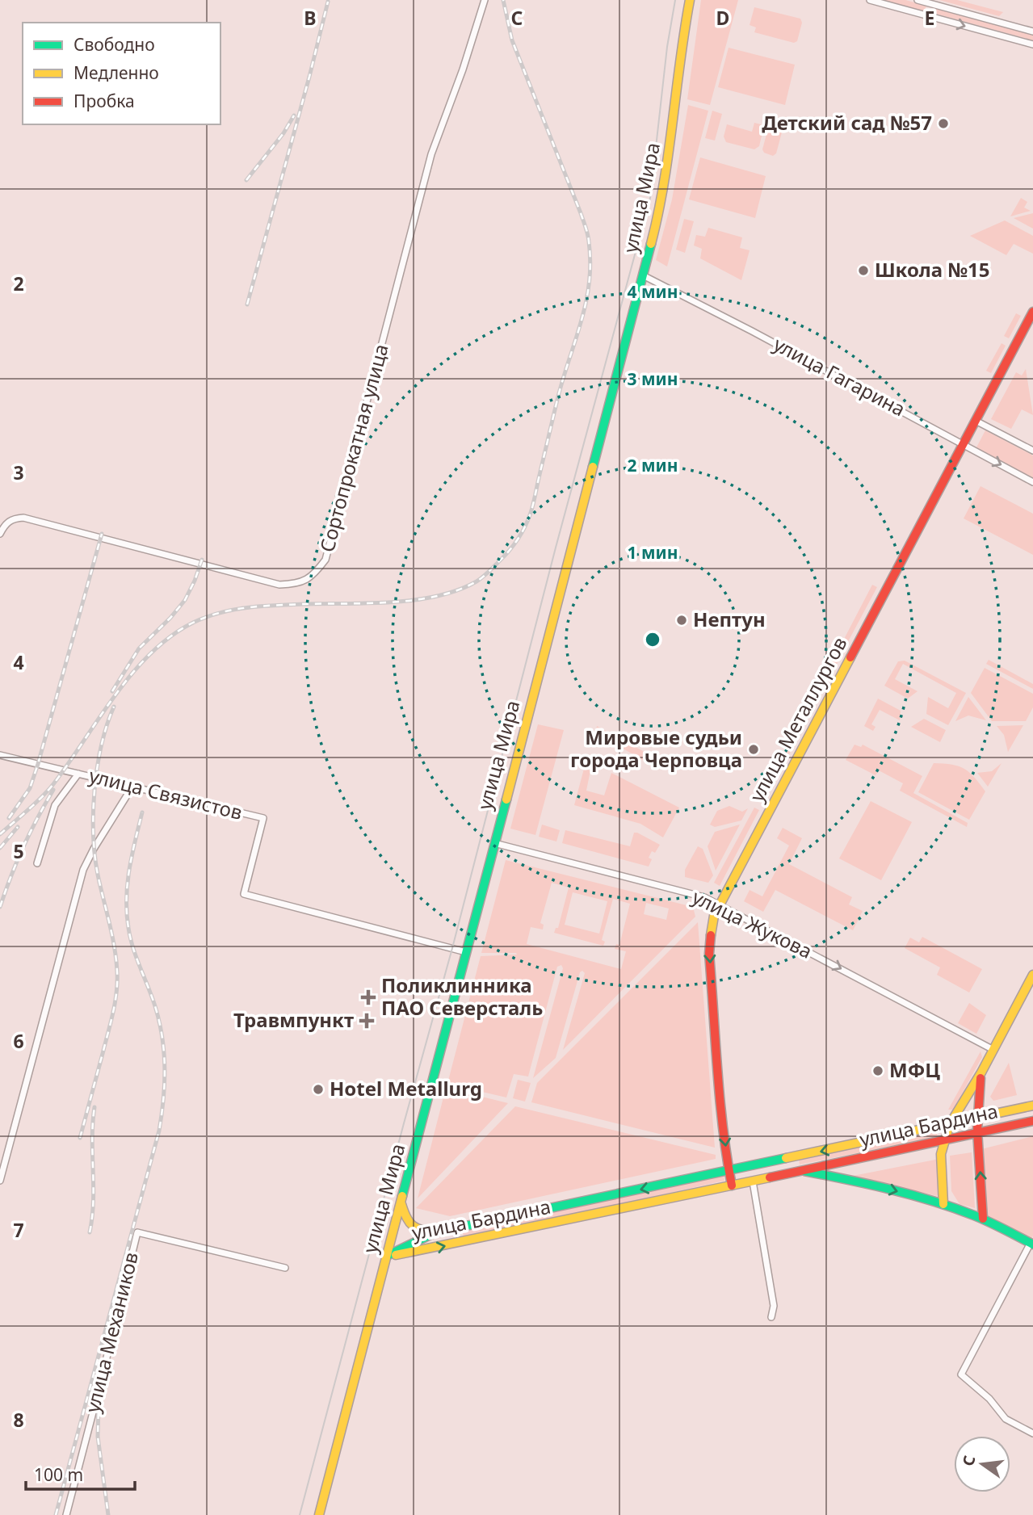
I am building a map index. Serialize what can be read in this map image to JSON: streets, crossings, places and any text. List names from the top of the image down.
{
  "streets": {
    "main road": ["улица Мира", "улица Металлургов", "улица Бардина"],
    "street": [
      "улица Гагарина",
      "Сортопрокатная улица",
      "улица Связистов",
      "улица Жукова",
      "улица Механиков"
    ]
  },
  "crossings": [
    ["улица Мира", "улица Гагарина"],
    ["улица Мира", "улица Связистов"],
    ["улица Мира", "улица Жукова"],
    ["улица Мира", "улица Бардина"],
    ["улица Гагарина", "улица Металлургов"],
    ["улица Металлургов", "улица Жукова"],
    ["улица Металлургов", "улица Бардина"]
  ],
  "one_way": ["улица Жукова"],
  "places": {
    "other": [
      "Детский сад №57",
      "Школа №15",
      "Нептун",
      "Мировые судьи города Черповца",
      "МФЦ",
      "Hotel Metallurg"
    ],
    "health": ["Поликлинника ПАО Северсталь", "Травмпункт"]
  },
  "legend": ["Свободно", "Медленно", "Пробка"],
  "scale_bar": "100 m",
  "north": "left",
  "grid": {
    "columns": [
      "B",
      "C",
      "D",
      "E"
    ],
    "rows": [
      "2",
      "3",
      "4",
      "5",
      "6",
      "7",
      "8"
    ]
  },
  "rings": [
    "4 мин",
    "3 мин",
    "2 мин",
    "1 мин"
  ]
}
